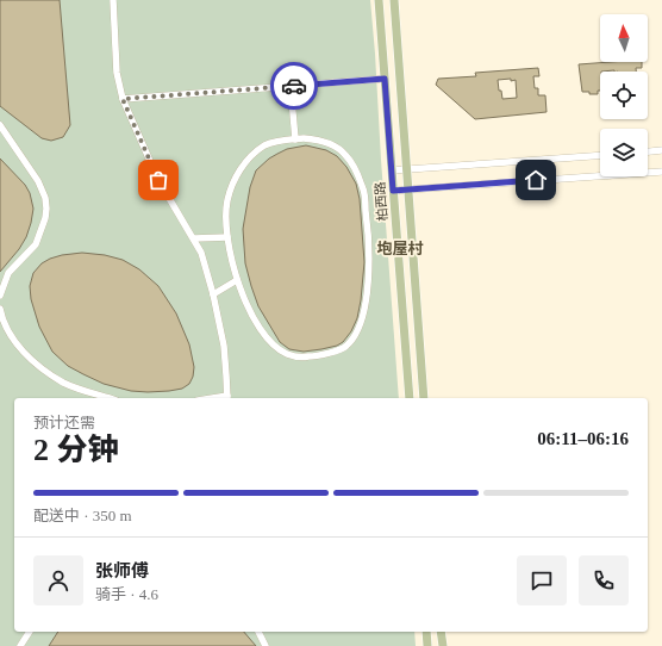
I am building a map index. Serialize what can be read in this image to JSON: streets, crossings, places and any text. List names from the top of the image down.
{
  "streets": {
    "main road": ["柏西路"]
  },
  "districts": ["垉屋村"],
  "north": "top",
  "page": {
    "heading": ["2 分钟", "预计还需", "06:11–06:16"],
    "panel": ["张师傅", "骑手 · 4.6"],
    "bar": "配送中 · 350 m"
  }
}
